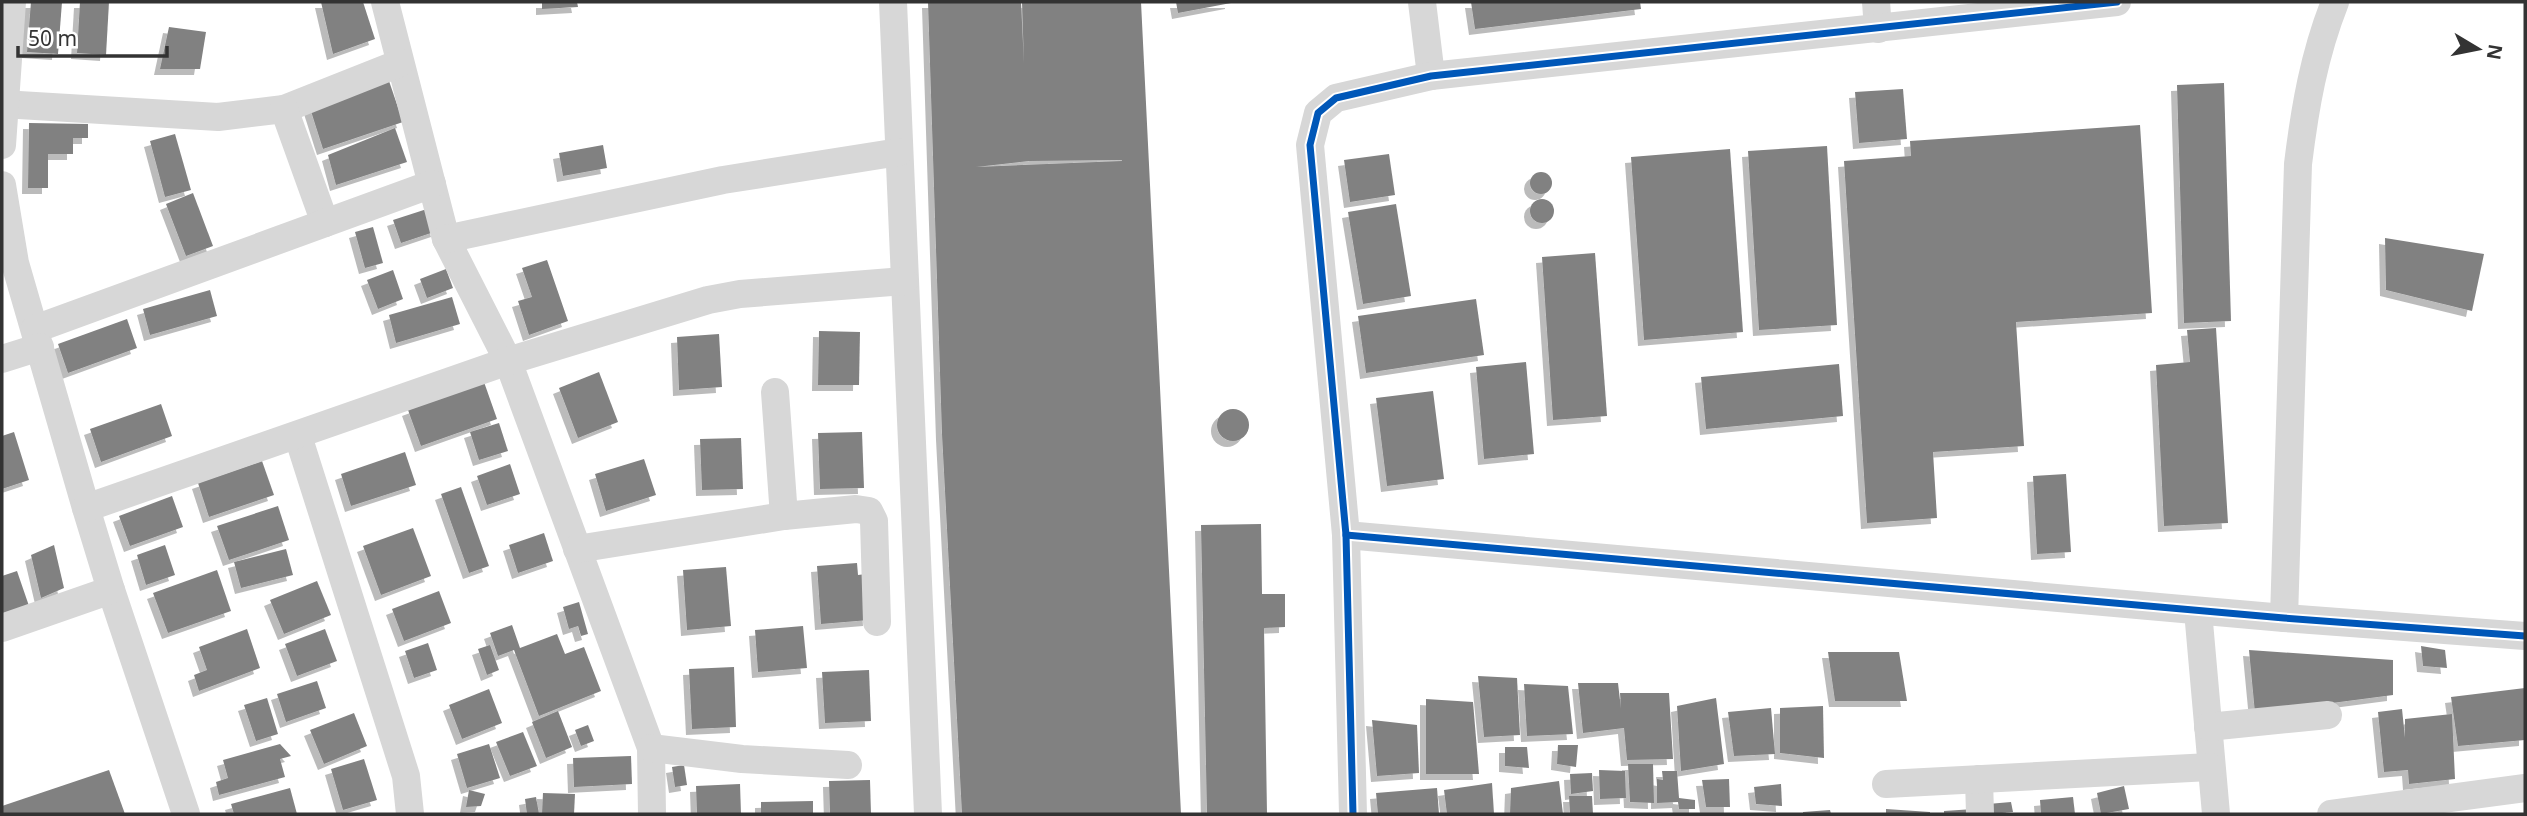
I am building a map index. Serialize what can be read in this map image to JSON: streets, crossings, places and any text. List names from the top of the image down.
{
  "scale_bar": "50 m",
  "north": "right"
}
